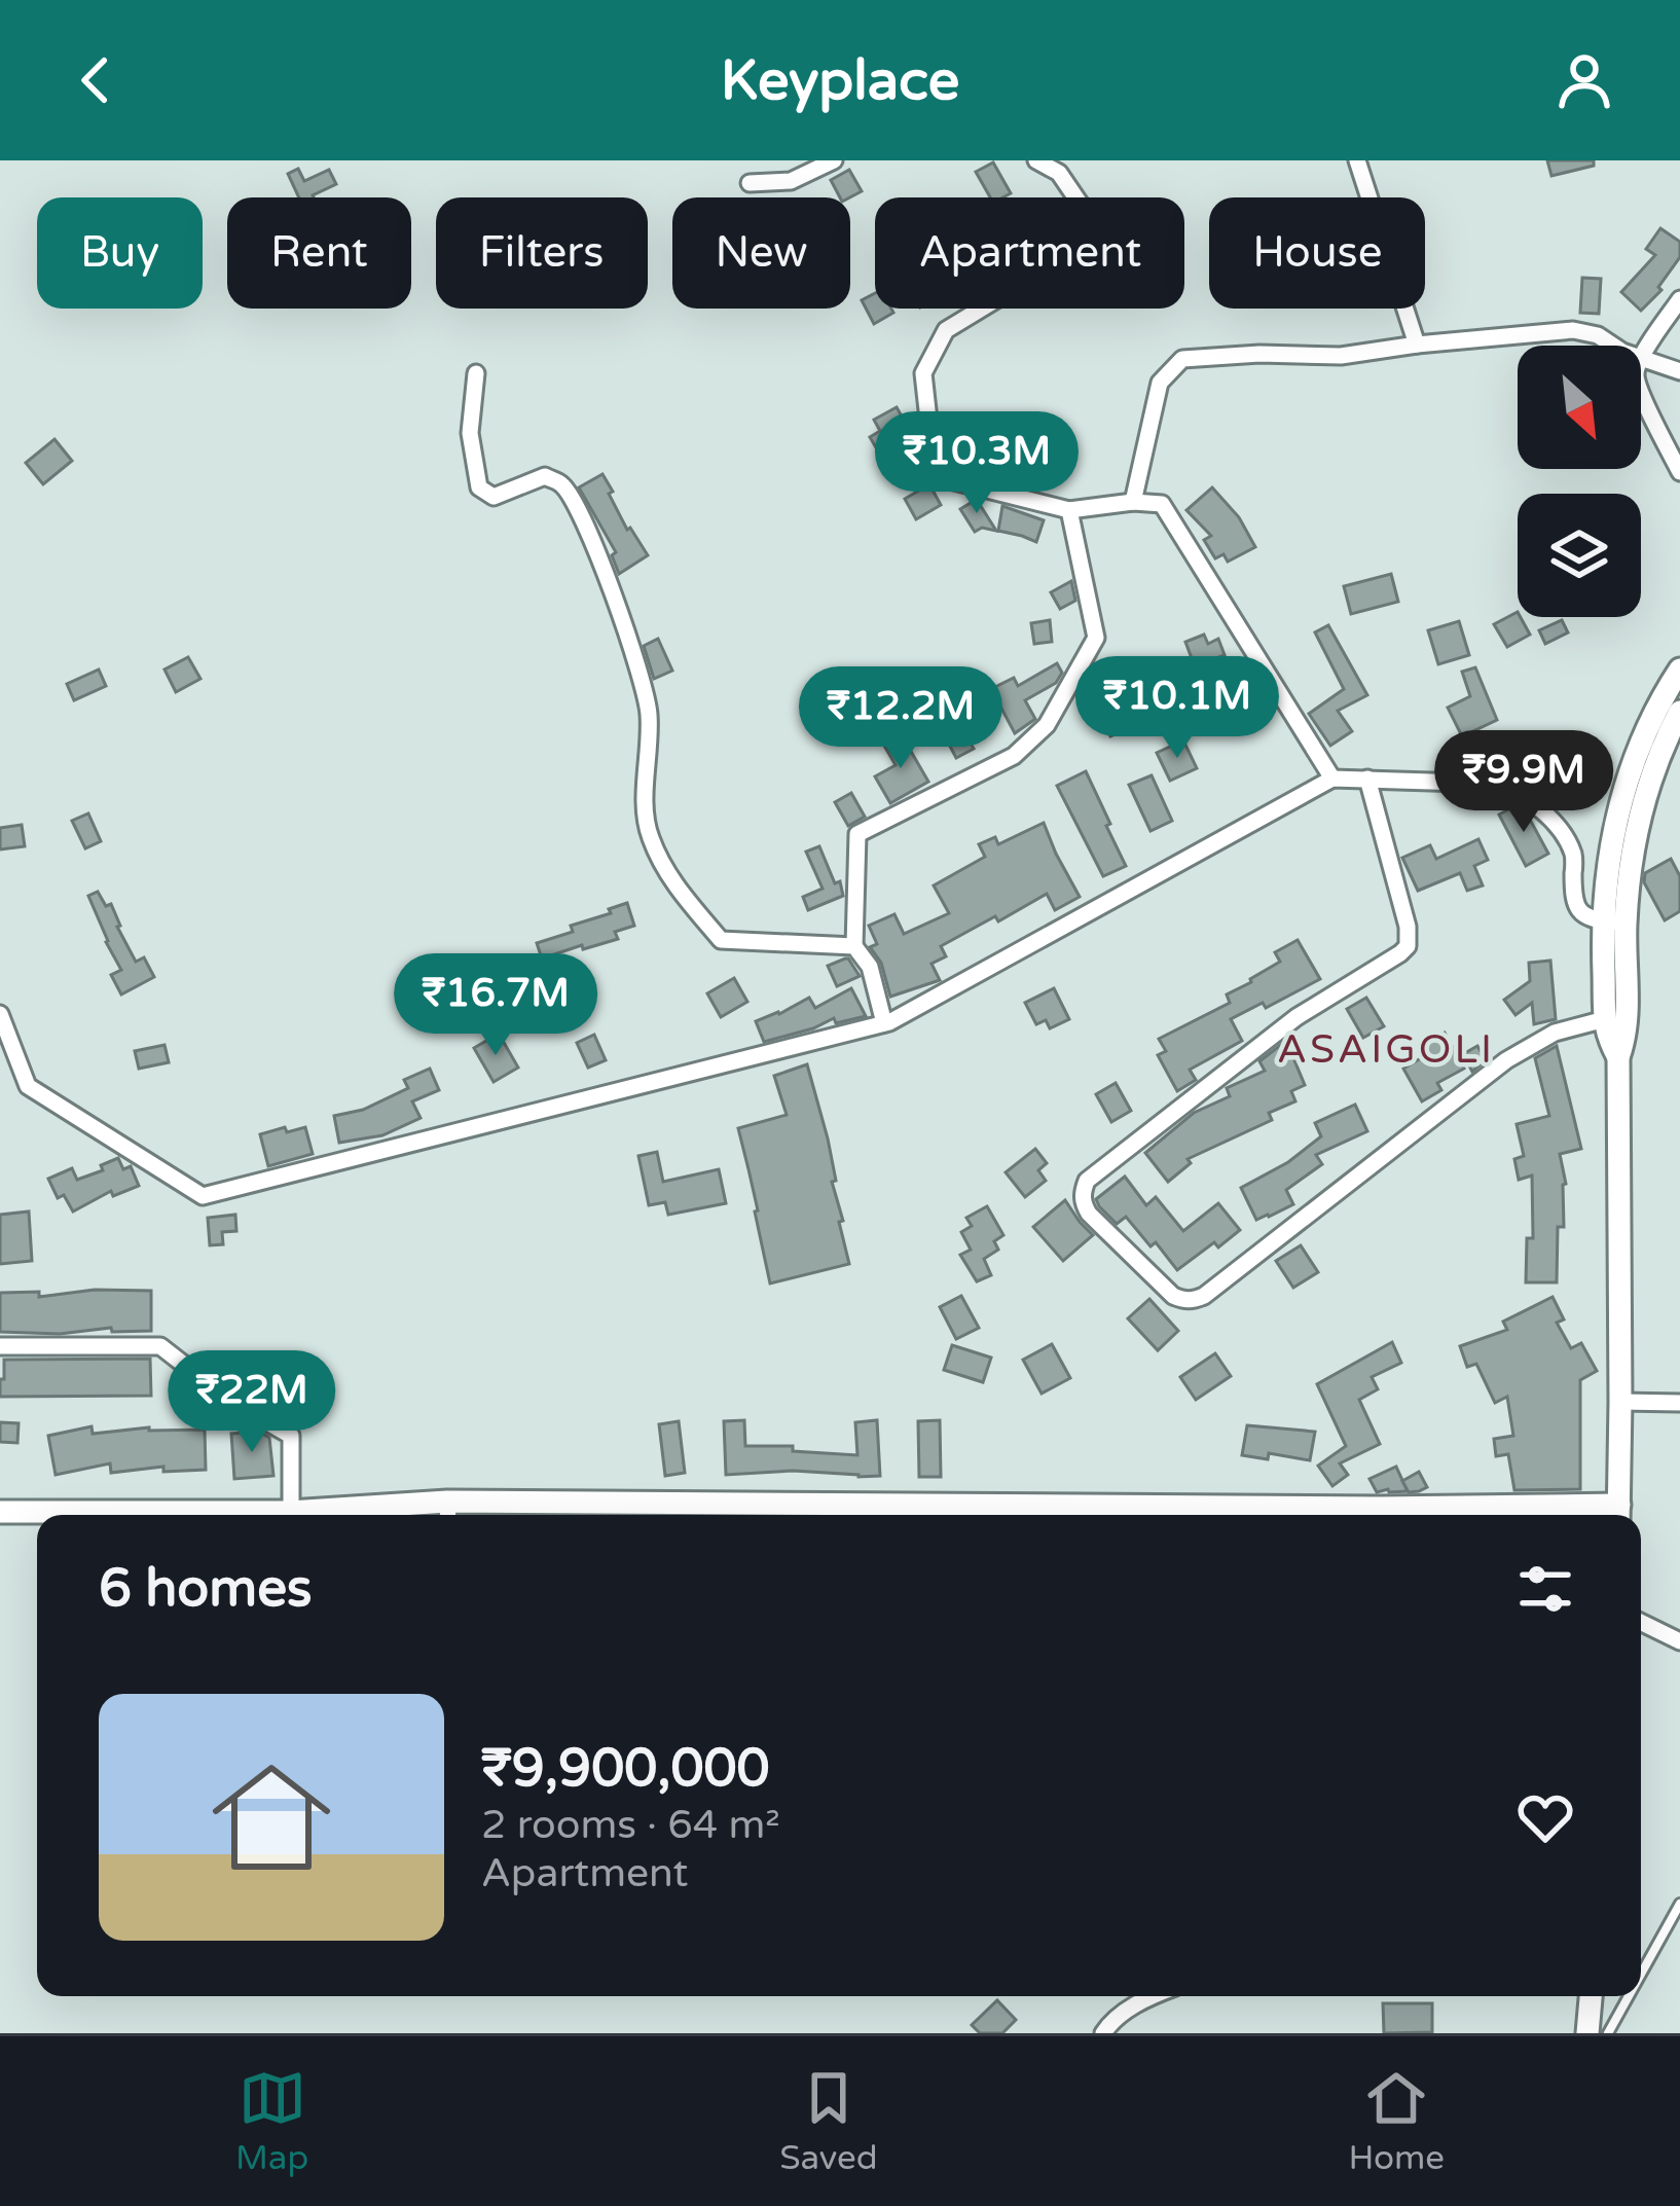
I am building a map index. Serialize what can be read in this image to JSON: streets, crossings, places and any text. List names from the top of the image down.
{
  "districts": ["ASAIGOLI"],
  "north": "bottom right",
  "page": {
    "header": "Keyplace",
    "chip": [
      "Buy",
      "Rent",
      "Filters",
      "New",
      "Apartment",
      "House"
    ],
    "price": [
      "₹10.3M",
      "₹10.1M",
      "₹12.2M",
      "₹9.9M",
      "₹16.7M",
      "₹22M"
    ],
    "heading": "6 homes",
    "list": [
      {
        "name": "₹9,900,000",
        "note": "2 rooms · 64 m² · Apartment"
      }
    ],
    "tabs": ["Map", "Saved", "Home"]
  }
}
